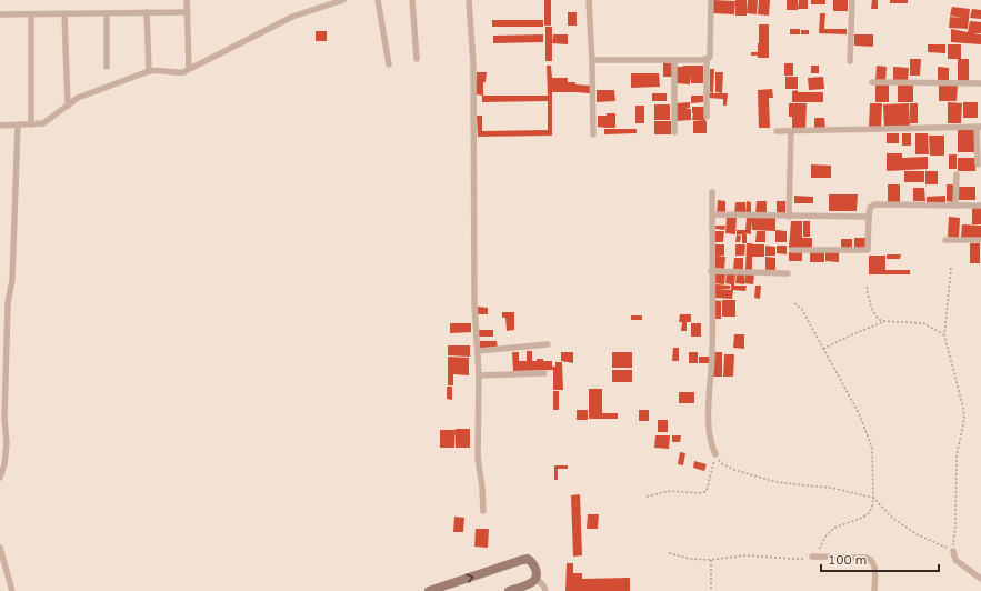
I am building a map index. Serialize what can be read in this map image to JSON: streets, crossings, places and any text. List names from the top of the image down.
{
  "scale_bar": "100 m"
}
